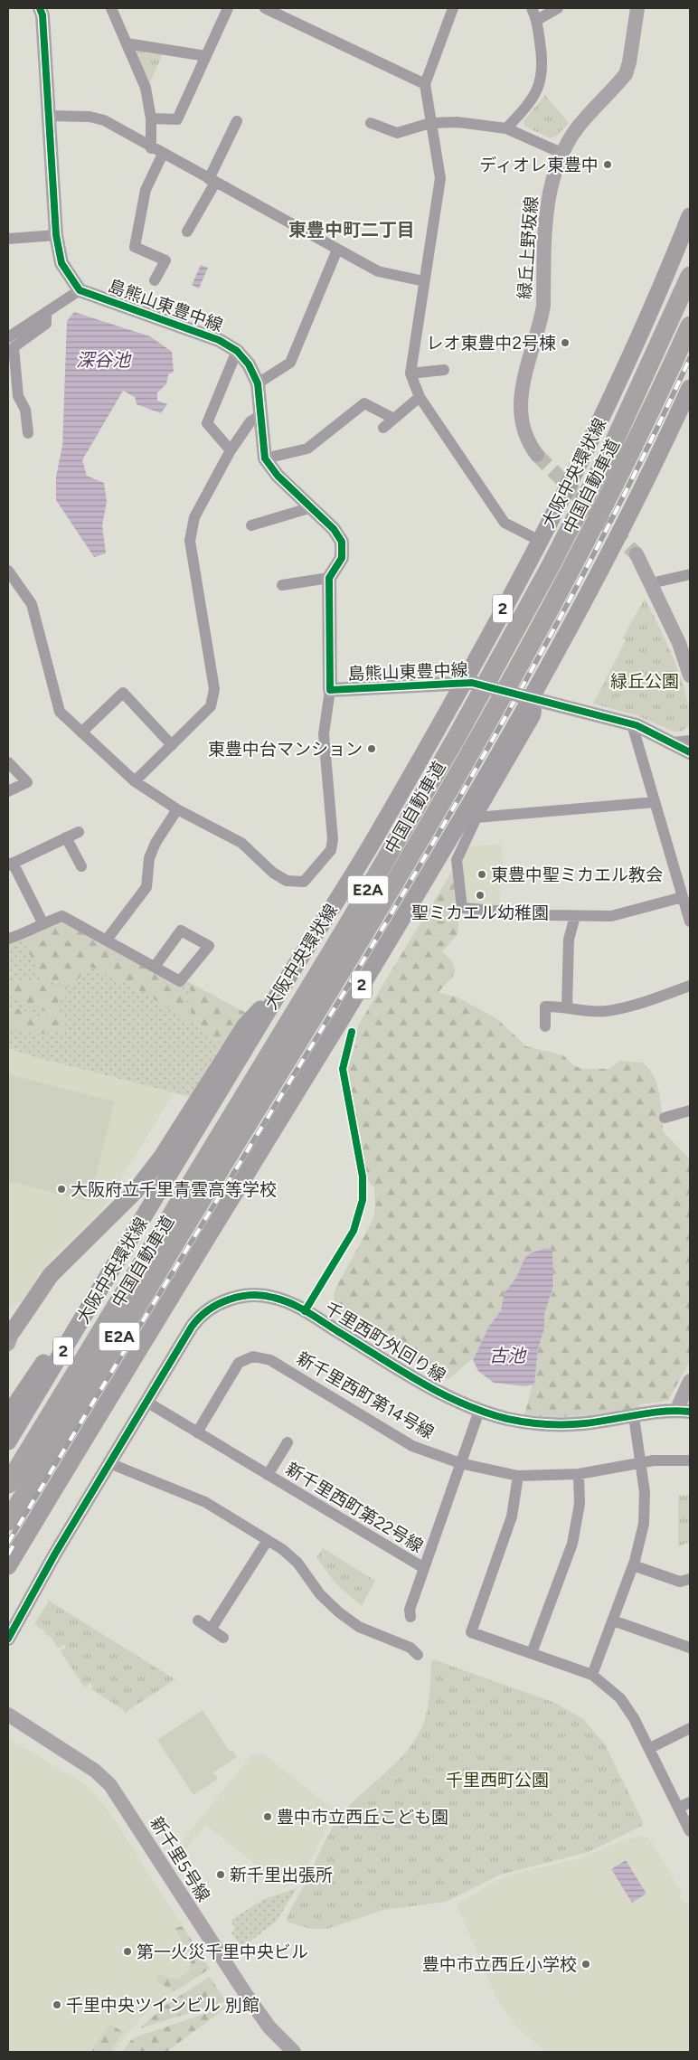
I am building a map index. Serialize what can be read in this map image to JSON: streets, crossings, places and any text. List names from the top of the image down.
{
  "streets": {
    "highway": ["中国自動車道", "E2A"],
    "main road": ["大阪中央環状線", "2"],
    "street": [
      "緑丘上野坂線",
      "島熊山東豊中線",
      "千里西町外回り線",
      "新千里西町第14号線",
      "新千里西町第22号線",
      "新千里5号線"
    ]
  },
  "crossings": [
    ["島熊山東豊中線", "大阪中央環状線"],
    ["島熊山東豊中線", "2"],
    ["千里西町外回り線", "新千里西町第22号線"],
    ["新千里西町第14号線", "新千里西町第22号線"]
  ],
  "districts": ["東豊中町二丁目"],
  "water": ["深谷池", "古池"],
  "parks": ["緑丘公園", "千里西町公園"],
  "places": [
    "ディオレ東豊中",
    "レオ東豊中2号棟",
    "東豊中台マンション",
    "東豊中聖ミカエル教会",
    "聖ミカエル幼稚園",
    "大阪府立千里青雲高等学校",
    "豊中市立西丘こども園",
    "新千里出張所",
    "第一火災千里中央ビル",
    "豊中市立西丘小学校",
    "千里中央ツインビル 別館"
  ]
}
